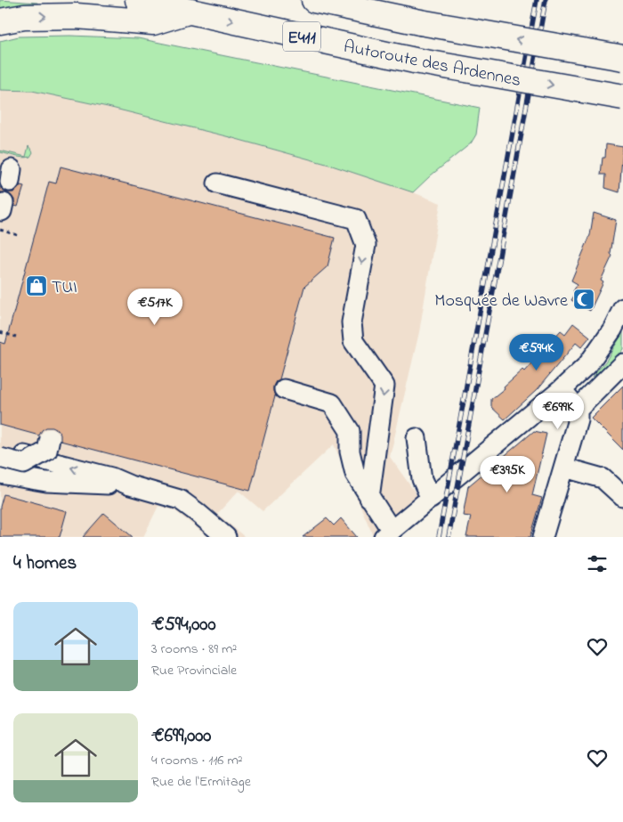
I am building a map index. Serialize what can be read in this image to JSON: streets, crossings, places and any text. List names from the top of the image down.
{
  "streets": {
    "highway": ["E411", "Autoroute des Ardennes"]
  },
  "places": {
    "shop": ["TUI"],
    "mosque": ["Mosquée de Wavre"]
  },
  "page": {
    "price": [
      "€517K",
      "€594K",
      "€699K",
      "€395K"
    ],
    "heading": "4 homes",
    "list": [
      {
        "name": "€594,000",
        "note": "3 rooms · 89 m² · Rue Provinciale"
      },
      {
        "name": "€699,000",
        "note": "4 rooms · 116 m² · Rue de l'Ermitage"
      }
    ]
  }
}
